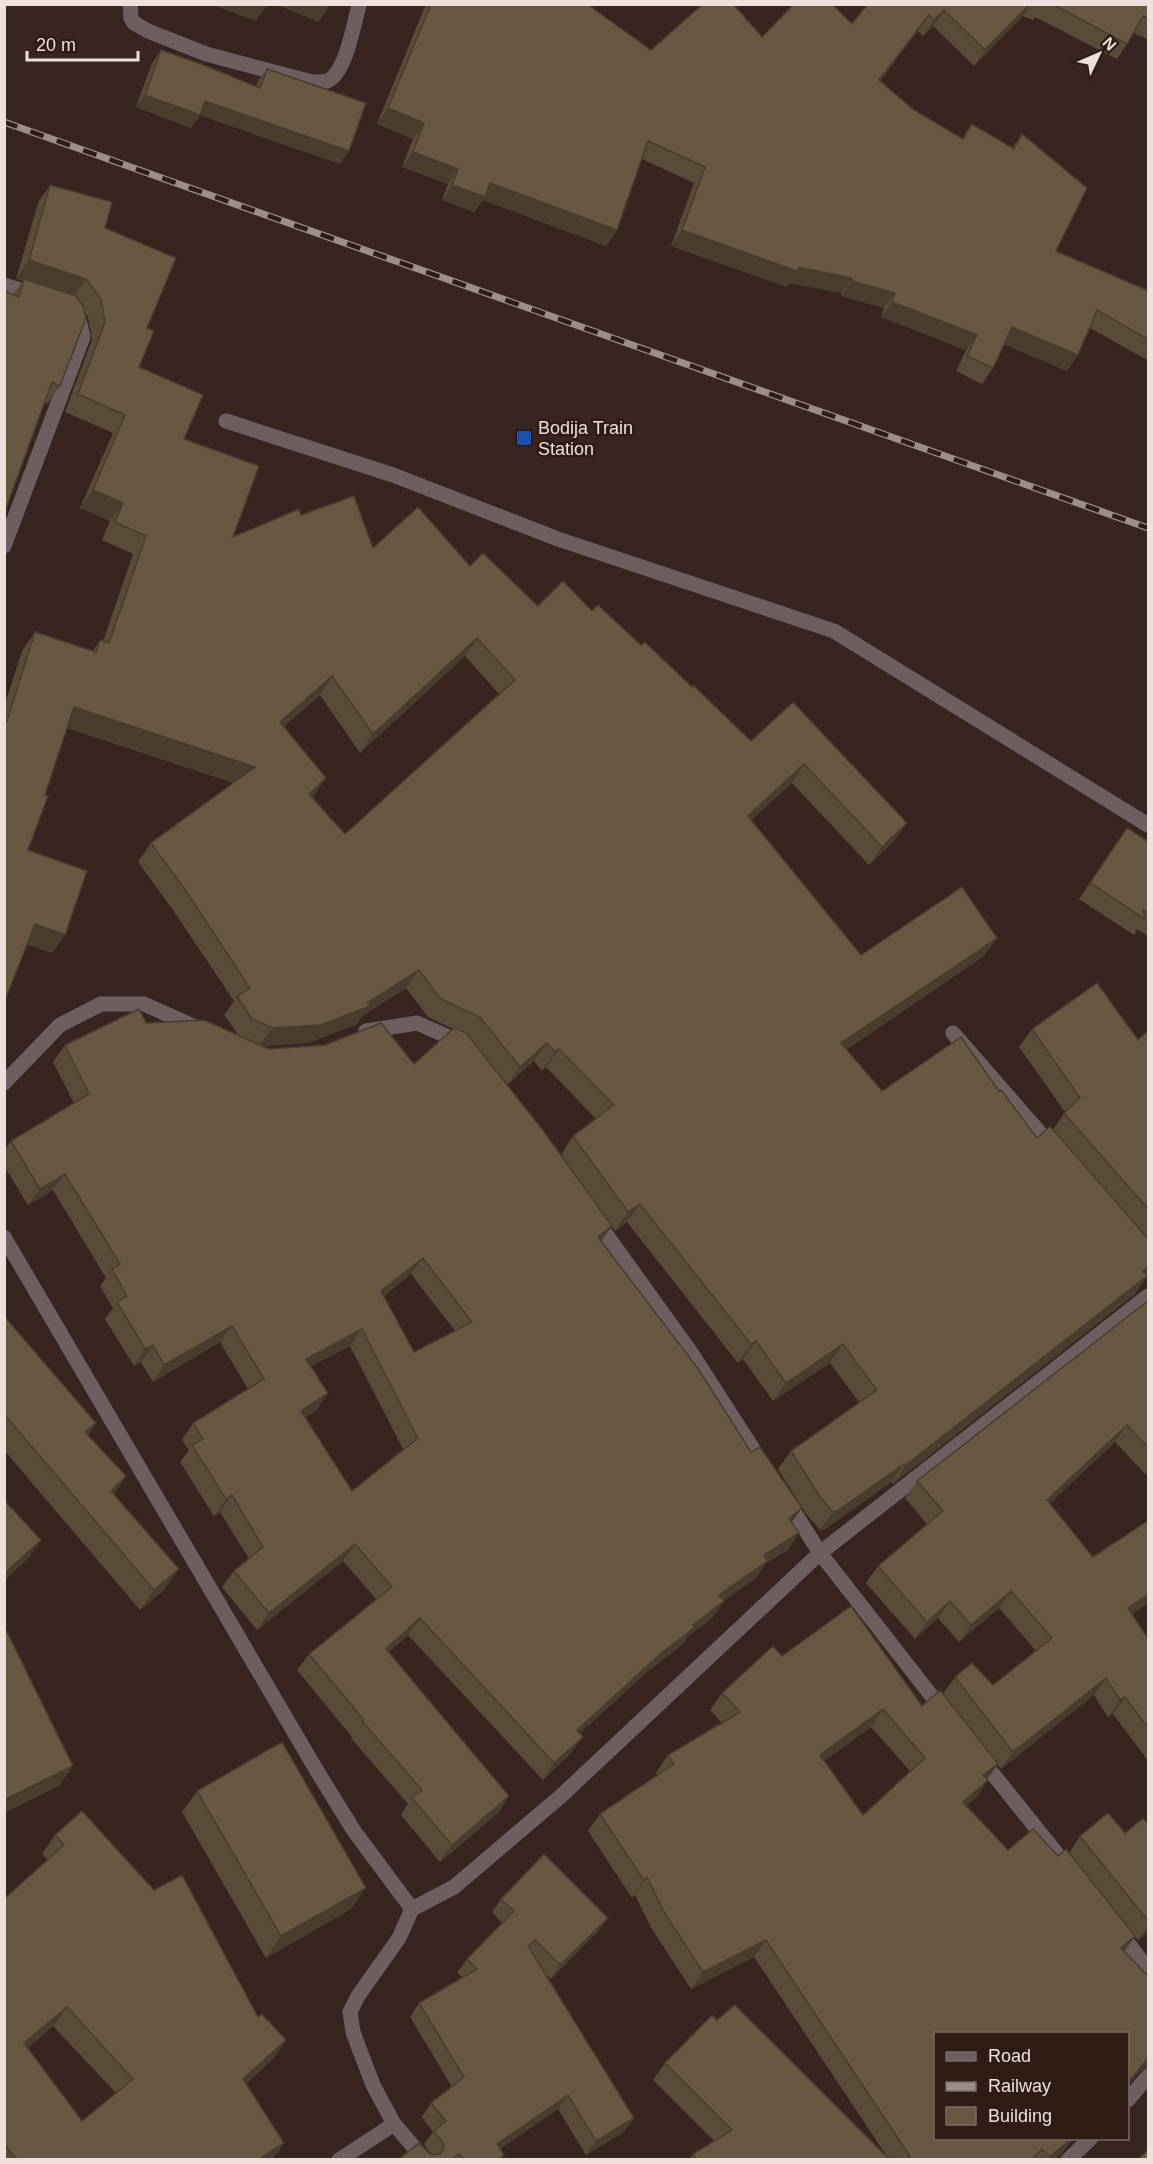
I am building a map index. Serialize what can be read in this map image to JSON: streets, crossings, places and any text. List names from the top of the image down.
{
  "places": {
    "transit": ["Bodija Train Station"]
  },
  "legend": ["Road", "Railway", "Building"],
  "scale_bar": "20 m",
  "north": "top right"
}
